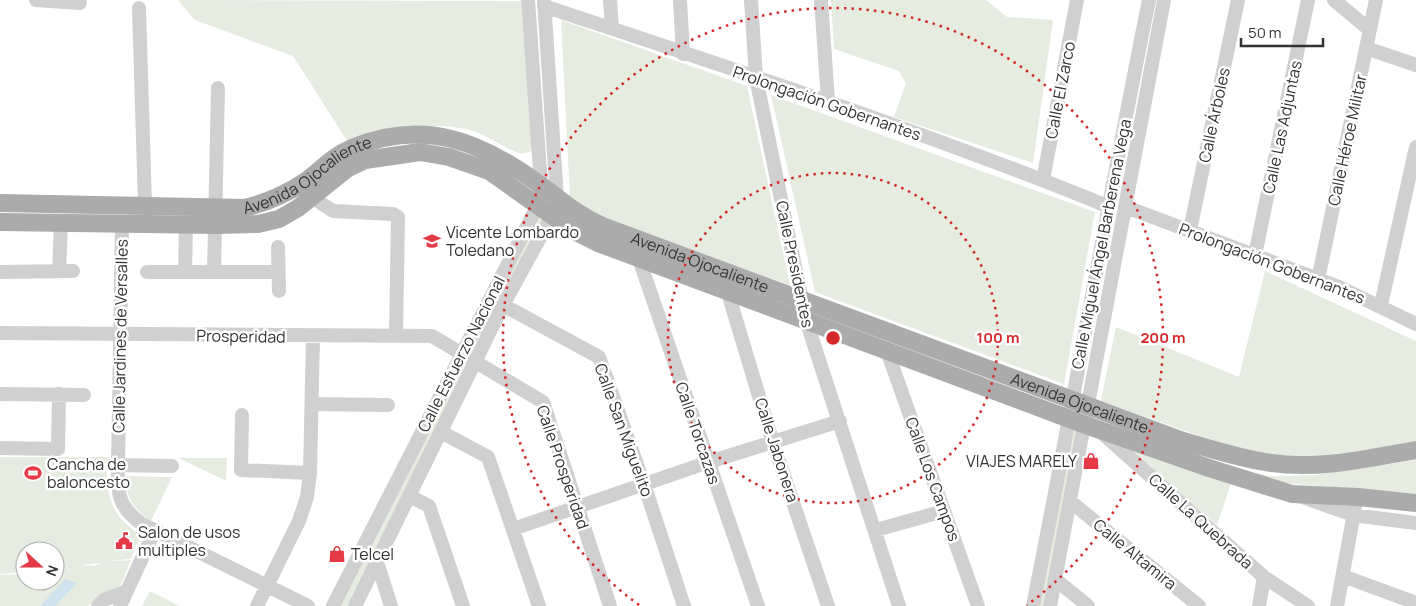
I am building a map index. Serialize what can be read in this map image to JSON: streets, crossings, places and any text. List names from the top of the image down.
{
  "streets": {
    "main road": ["Avenida Ojocaliente"],
    "street": [
      "Calle El Zarco",
      "Prolongación Gobernantes",
      "Calle Árboles",
      "Calle Las Adjuntas",
      "Calle Héroe Militar",
      "Calle Miguel Ángel Barberena Vega",
      "Calle Presidentes",
      "Calle Jardines de Versalles",
      "Prosperidad",
      "Calle Esfuerzo Nacional",
      "Calle San Miguelito",
      "Calle Torcazas",
      "Calle Jabonera",
      "Calle Prosperidad",
      "Calle Los Campos",
      "Calle La Quebrada",
      "Calle Altamira"
    ]
  },
  "crossings": [
    ["Calle El Zarco", "Prolongación Gobernantes"],
    ["Prolongación Gobernantes", "Calle Árboles"],
    ["Prolongación Gobernantes", "Calle Las Adjuntas"],
    ["Prolongación Gobernantes", "Calle Héroe Militar"],
    ["Prolongación Gobernantes", "Calle Miguel Ángel Barberena Vega"],
    ["Prolongación Gobernantes", "Calle Presidentes"],
    ["Prolongación Gobernantes", "Calle Esfuerzo Nacional"],
    ["Avenida Ojocaliente", "Calle Miguel Ángel Barberena Vega"],
    ["Avenida Ojocaliente", "Calle Presidentes"],
    ["Avenida Ojocaliente", "Calle Jardines de Versalles"],
    ["Avenida Ojocaliente", "Calle Esfuerzo Nacional"],
    ["Avenida Ojocaliente", "Calle Torcazas"],
    ["Avenida Ojocaliente", "Calle Jabonera"],
    ["Avenida Ojocaliente", "Calle Los Campos"],
    ["Avenida Ojocaliente", "Calle La Quebrada"],
    ["Calle Miguel Ángel Barberena Vega", "Calle La Quebrada"],
    ["Calle Miguel Ángel Barberena Vega", "Calle Altamira"],
    ["Calle Jardines de Versalles", "Prosperidad"],
    ["Prosperidad", "Calle Esfuerzo Nacional"],
    ["Prosperidad", "Calle Prosperidad"],
    ["Calle Esfuerzo Nacional", "Calle San Miguelito"],
    ["Calle Esfuerzo Nacional", "Calle Prosperidad"]
  ],
  "places": {
    "school or university": ["Vicente Lombardo Toledano"],
    "shop": ["VIAJES MARELY", "Telcel"],
    "sports": ["Cancha de baloncesto"],
    "public building": ["Salon de usos multiples"]
  },
  "scale_bar": "50 m",
  "north": "right",
  "rings": ["100 m", "200 m"]
}
